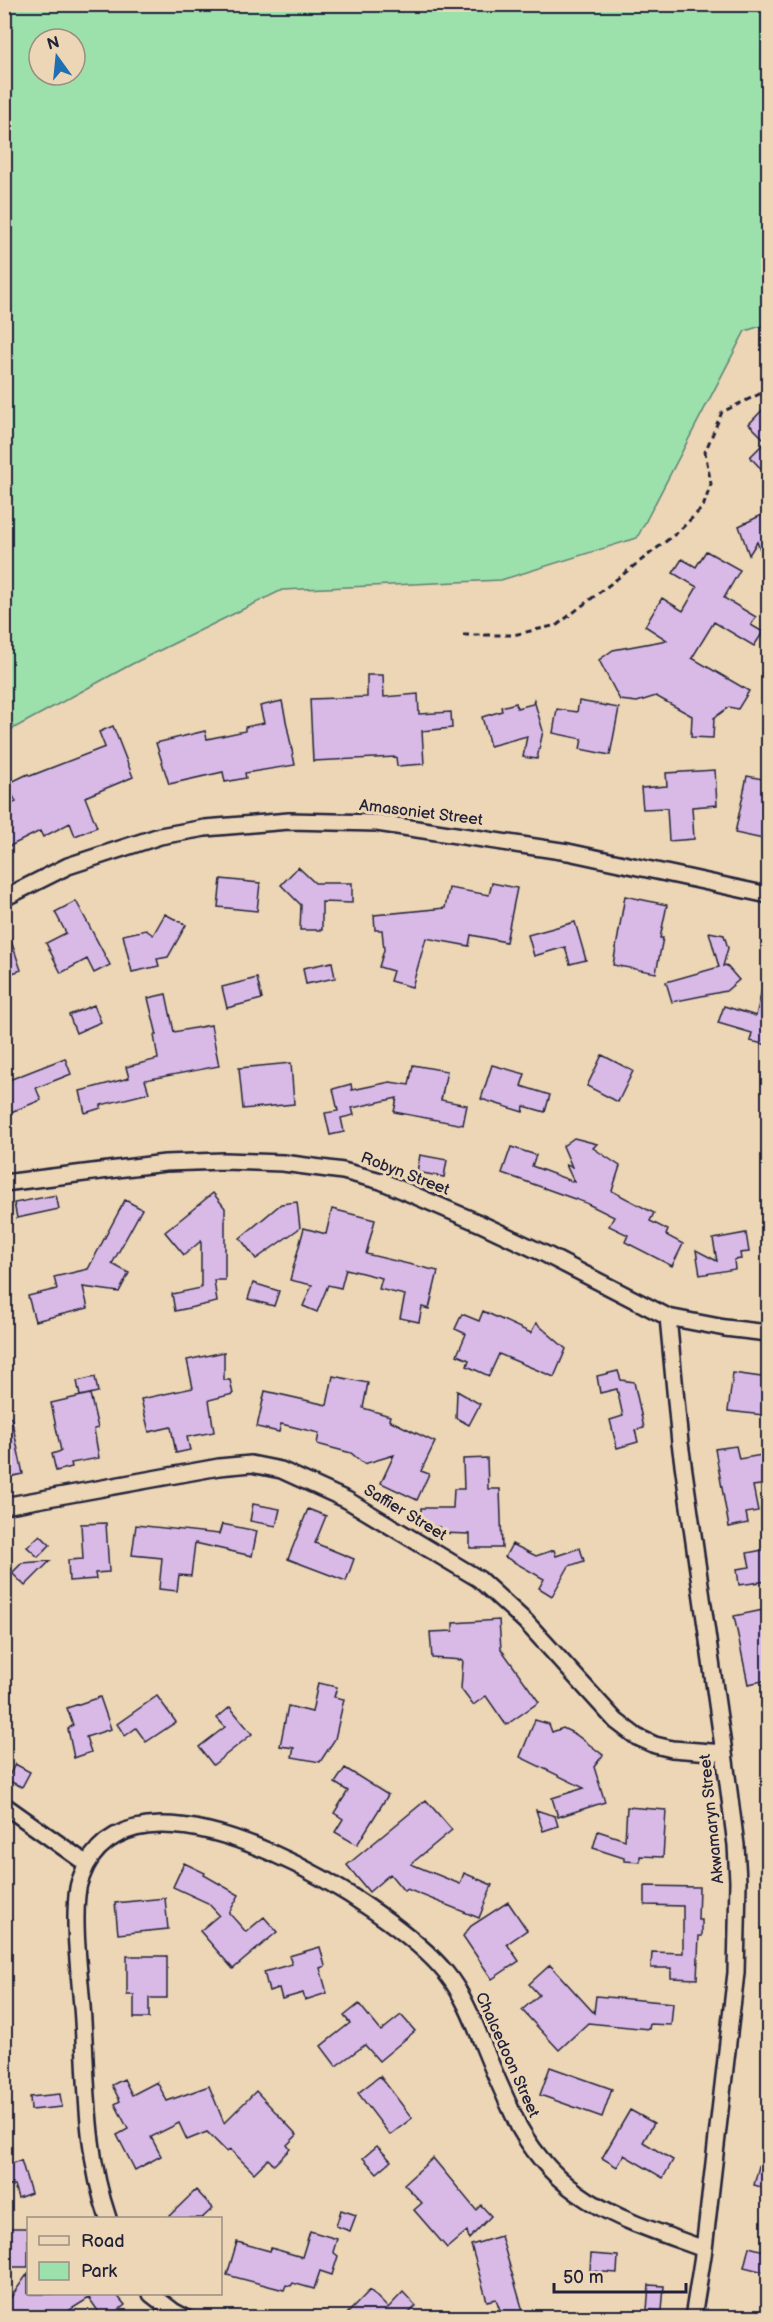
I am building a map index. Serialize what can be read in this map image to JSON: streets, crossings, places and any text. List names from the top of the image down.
{
  "streets": {
    "street": [
      "Amasoniet Street",
      "Robyn Street",
      "Saffier Street",
      "Akwamaryn Street",
      "Chalcedoon Street"
    ]
  },
  "crossings": [
    ["Robyn Street", "Akwamaryn Street"],
    ["Saffier Street", "Akwamaryn Street"],
    ["Akwamaryn Street", "Chalcedoon Street"]
  ],
  "legend": ["Road", "Park"],
  "scale_bar": "50 m",
  "north": "top"
}
